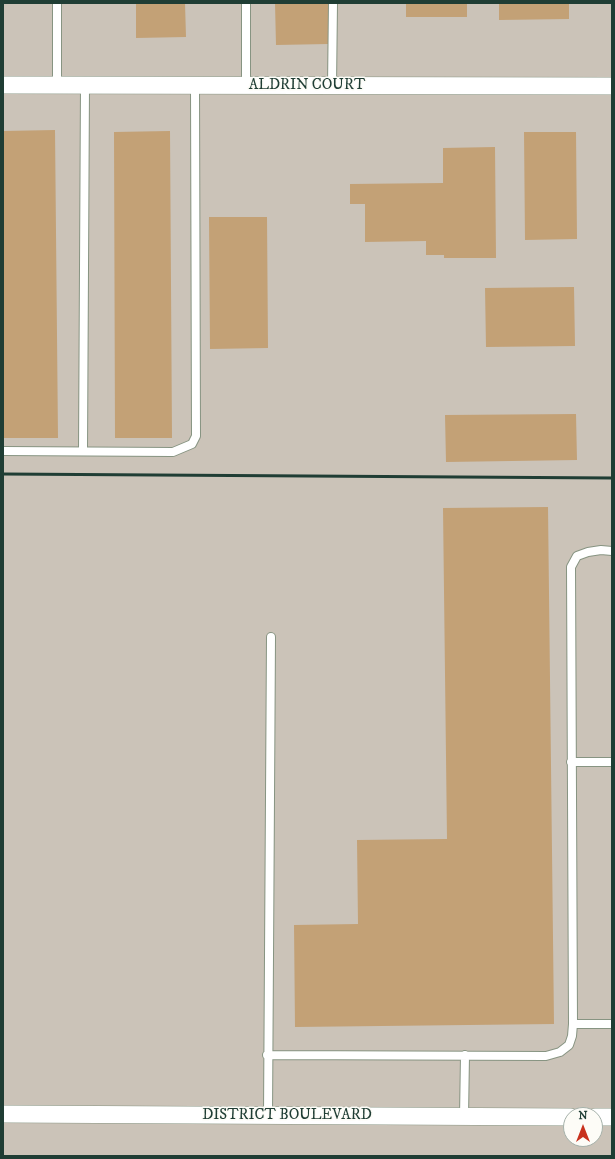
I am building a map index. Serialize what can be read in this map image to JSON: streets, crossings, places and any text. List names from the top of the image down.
{
  "streets": {
    "street": ["ALDRIN COURT", "DISTRICT BOULEVARD"]
  },
  "north": "top"
}
